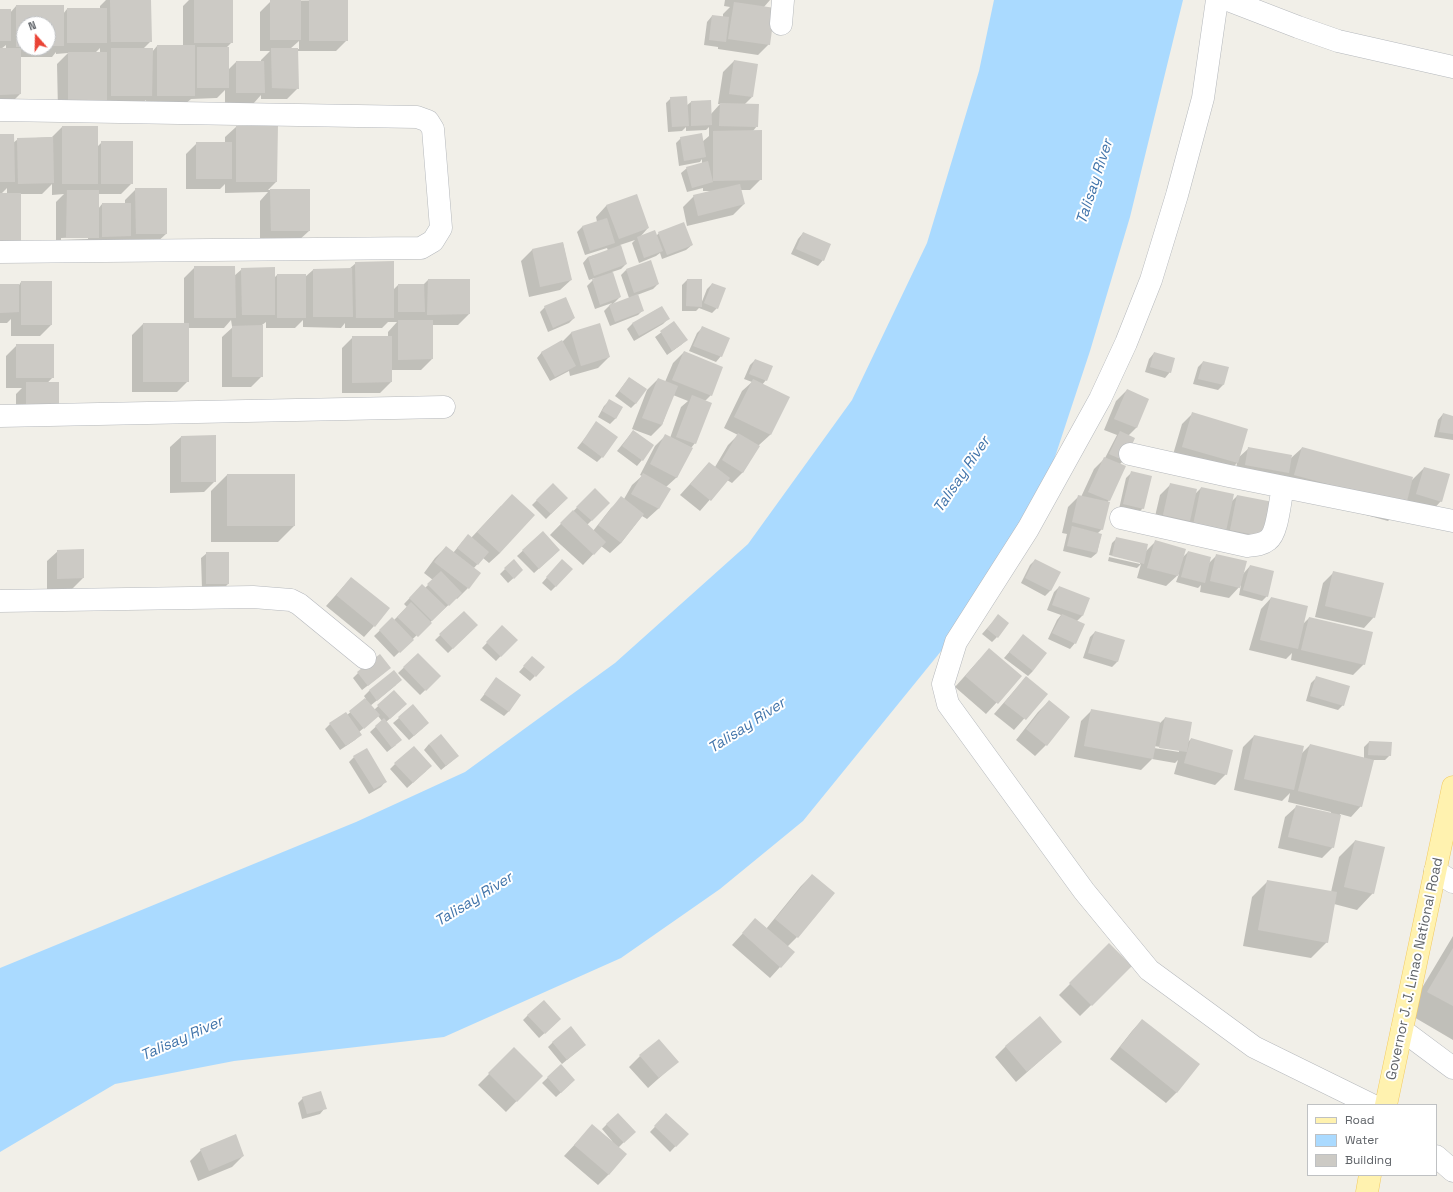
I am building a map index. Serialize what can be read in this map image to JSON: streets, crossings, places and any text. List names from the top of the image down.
{
  "streets": {
    "main road": ["Governor J. J. Linao National Road"]
  },
  "water": ["Talisay River"],
  "legend": ["Road", "Water", "Building"],
  "north": "top"
}
